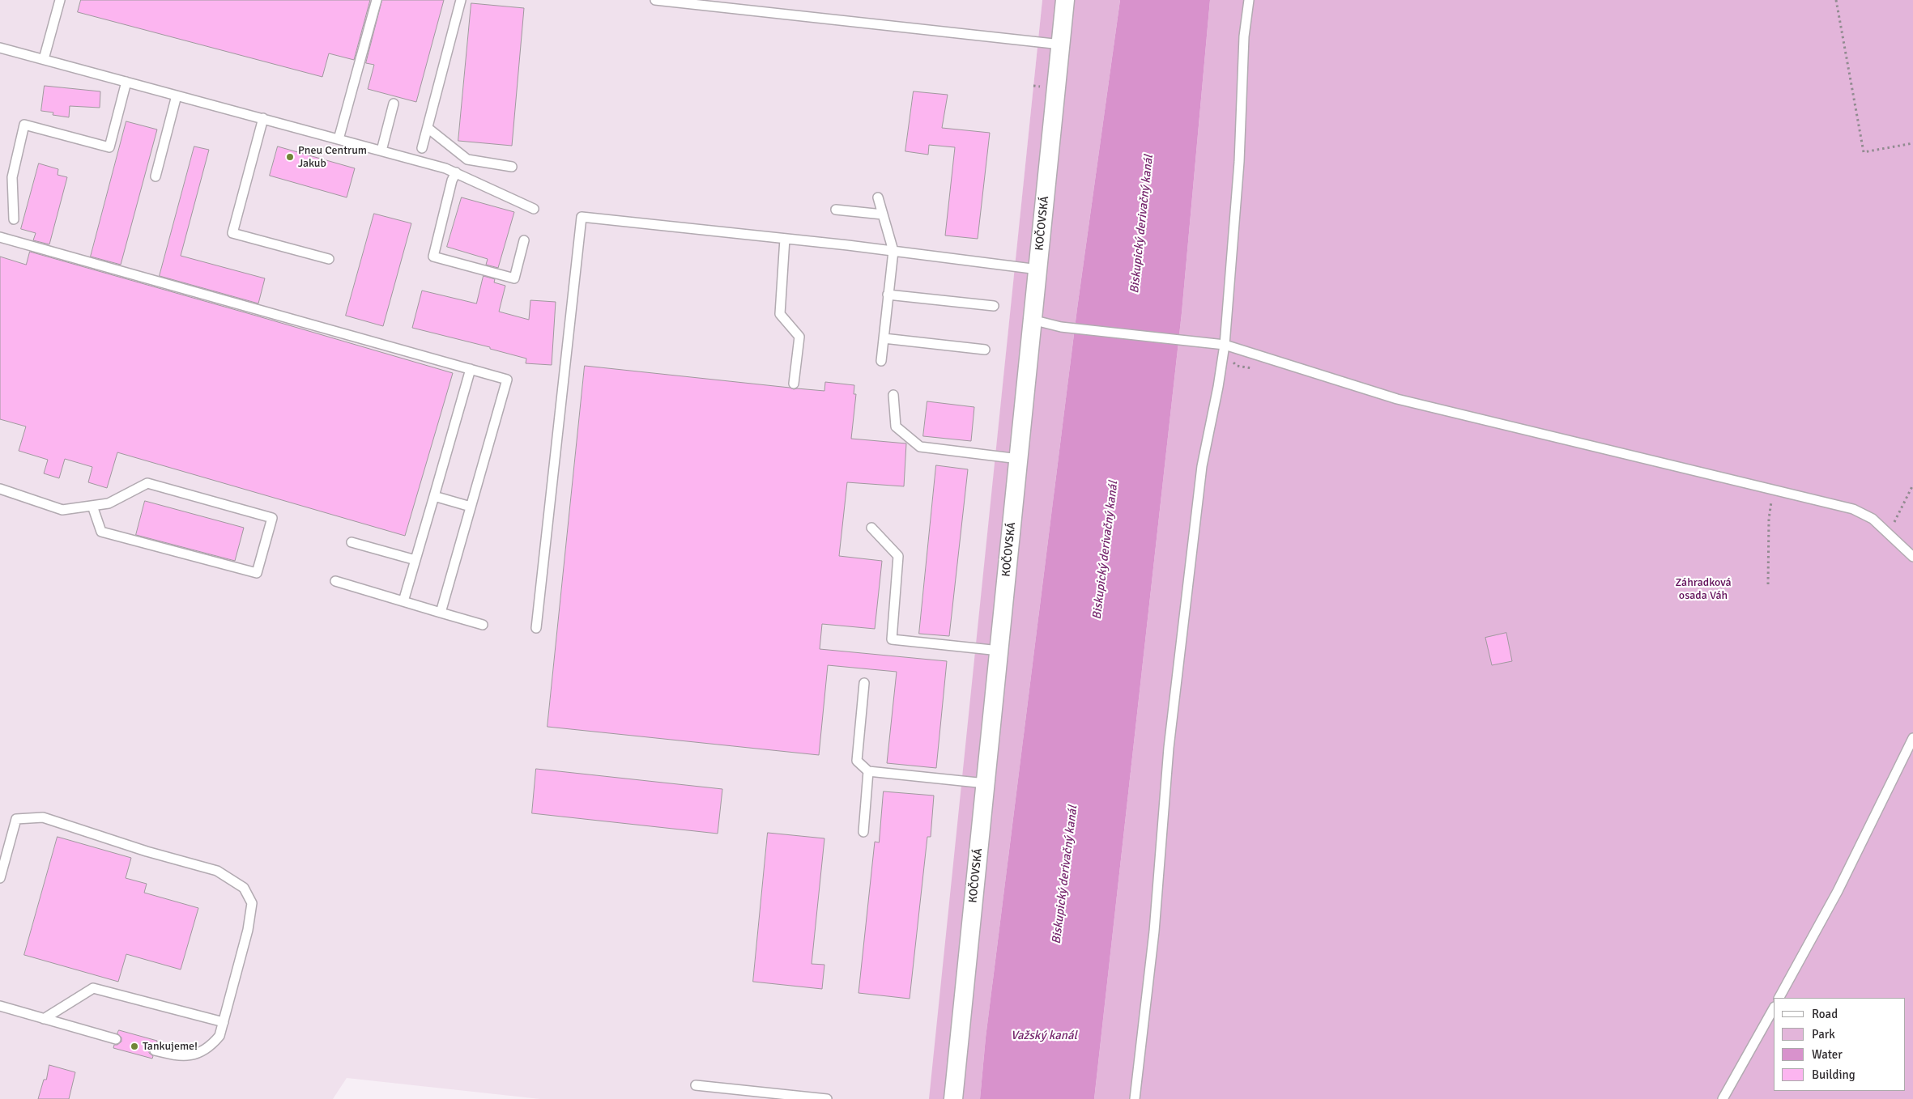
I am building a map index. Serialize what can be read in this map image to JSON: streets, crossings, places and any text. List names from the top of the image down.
{
  "streets": {
    "street": ["KOČOVSKÁ"]
  },
  "water": ["Biskupický derivačný kanál", "Važský kanál"],
  "parks": ["Záhradková osada Váh"],
  "places": ["Pneu Centrum Jakub", "Tankujeme!"],
  "legend": [
    "Road",
    "Park",
    "Water",
    "Building"
  ]
}
